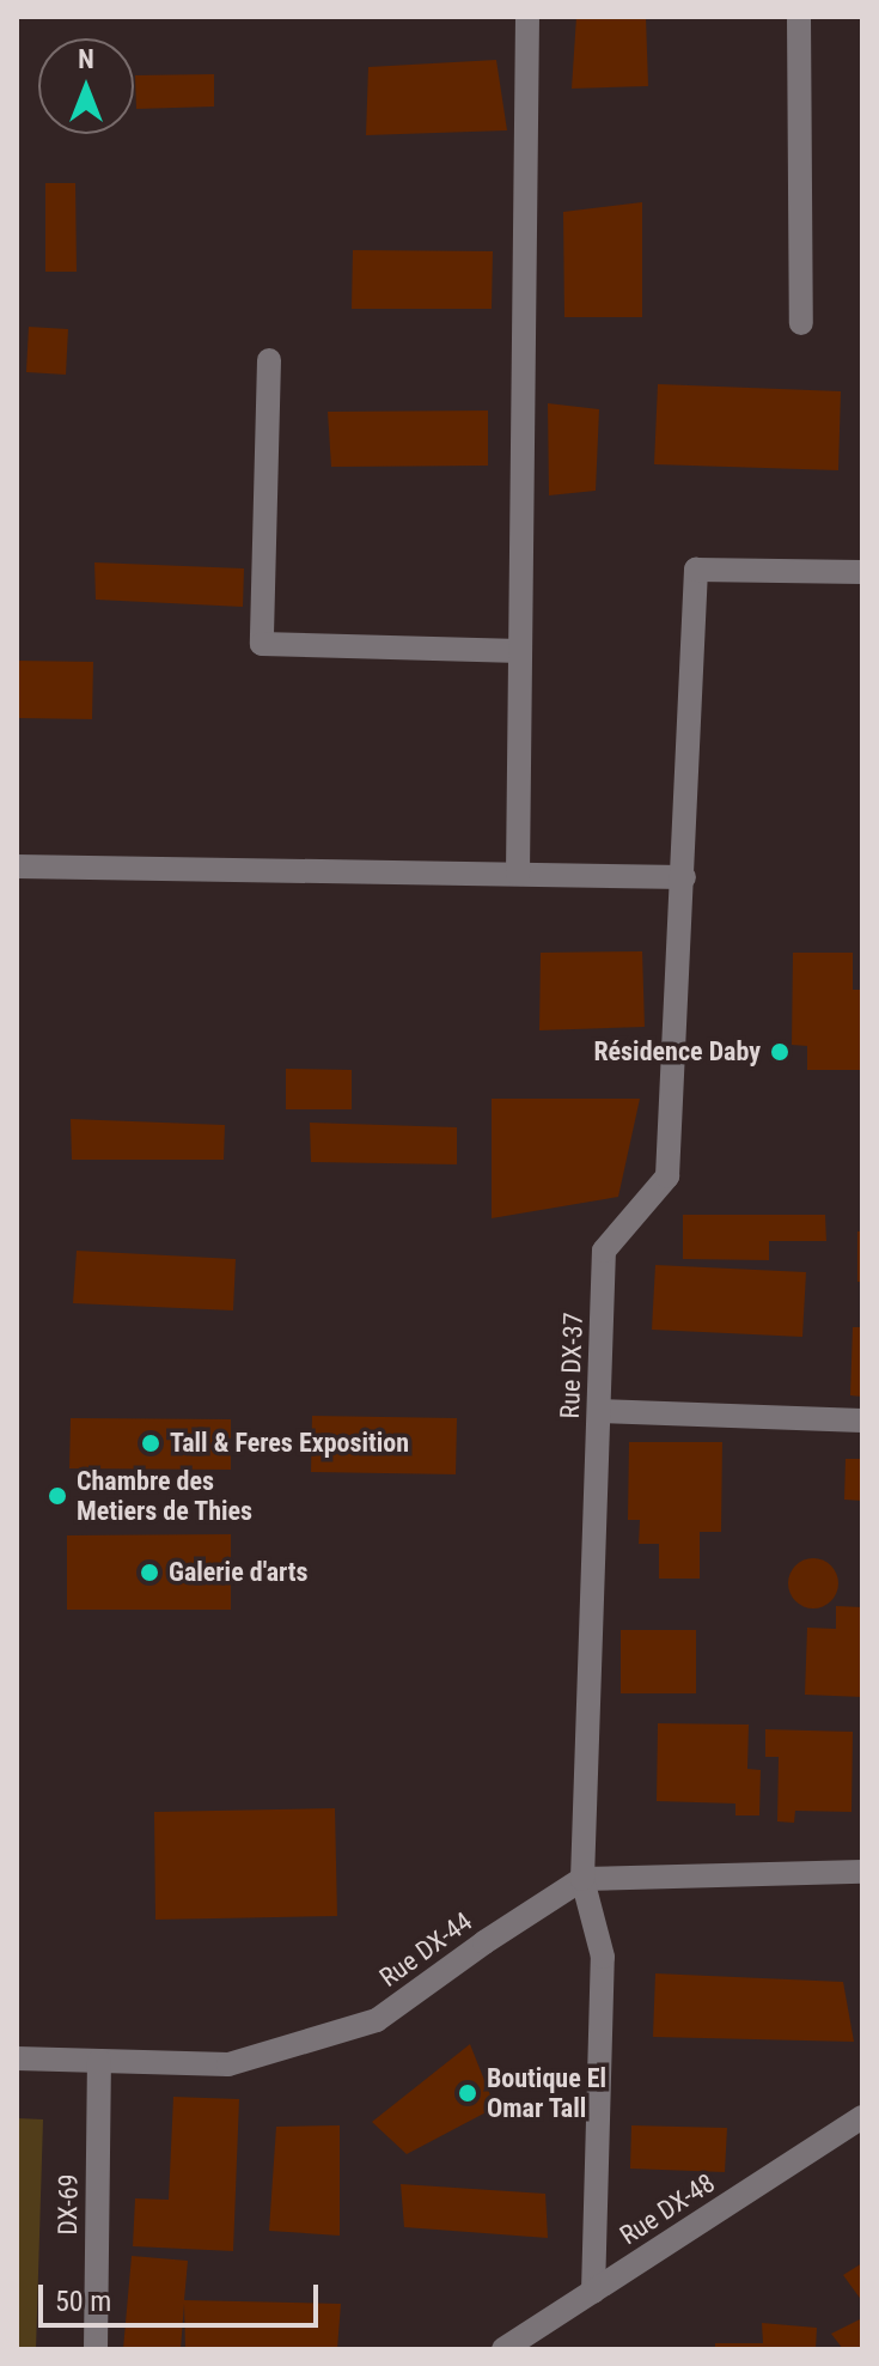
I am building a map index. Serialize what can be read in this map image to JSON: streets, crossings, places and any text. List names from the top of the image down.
{
  "streets": {
    "street": [
      "Rue DX-37",
      "Rue DX-44",
      "DX-69",
      "Rue DX-48"
    ]
  },
  "crossings": [
    ["Rue DX-37", "Rue DX-44"],
    ["Rue DX-37", "Rue DX-48"],
    ["Rue DX-44", "DX-69"]
  ],
  "places": [
    "Résidence Daby",
    "Tall & Feres Exposition",
    "Chambre des Metiers de Thies",
    "Galerie d'arts",
    "Boutique El Omar Tall"
  ],
  "scale_bar": "50 m",
  "north": "top"
}
